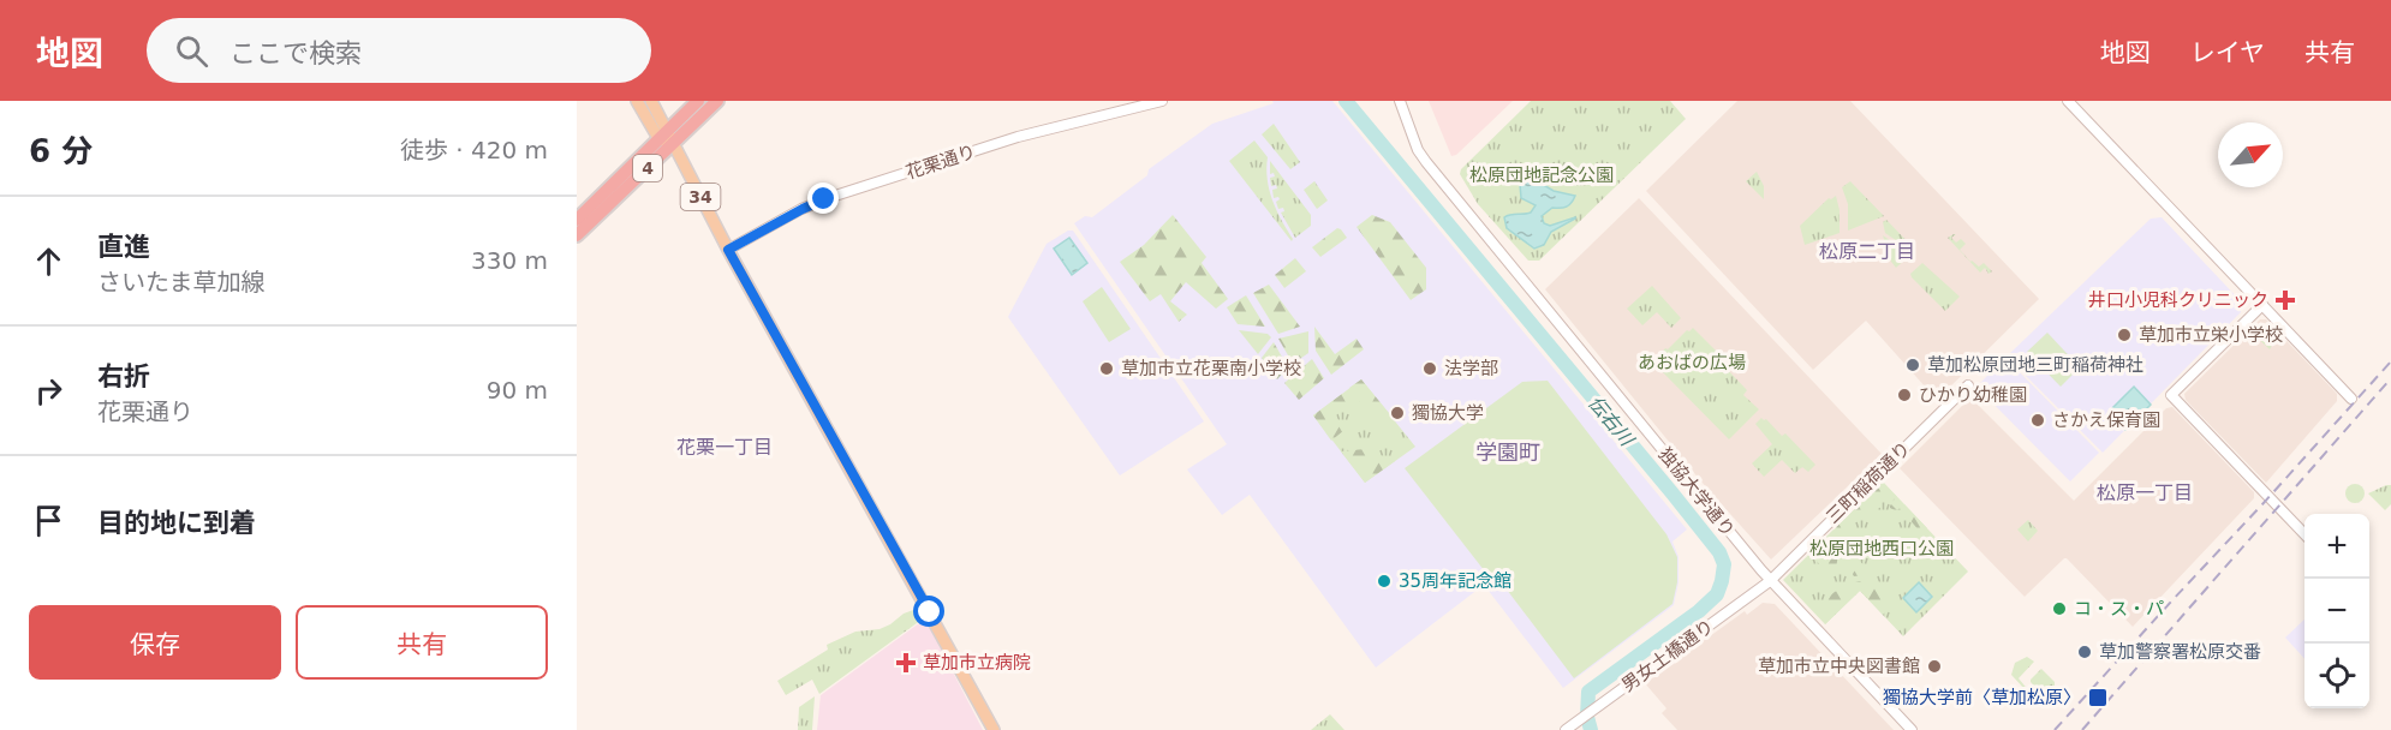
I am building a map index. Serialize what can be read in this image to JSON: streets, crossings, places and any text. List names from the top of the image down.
{
  "streets": {
    "highway": ["4"],
    "main road": ["34"],
    "street": [
      "花栗通り",
      "三町稲荷通り",
      "独協大学通り",
      "男女土橋通り"
    ]
  },
  "crossings": [
    ["花栗通り", "34"],
    ["4", "34"],
    ["三町稲荷通り", "独協大学通り"],
    ["三町稲荷通り", "男女土橋通り"],
    ["独協大学通り", "男女土橋通り"]
  ],
  "districts": [
    "松原二丁目",
    "花栗一丁目",
    "学園町",
    "松原一丁目"
  ],
  "water": ["伝右川"],
  "parks": ["松原団地記念公園", "あおばの広場", "松原団地西口公園"],
  "places": {
    "health": ["井口小児科クリニック", "草加市立病院"],
    "other": [
      "草加市立栄小学校",
      "草加松原団地三町稲荷神社",
      "草加市立花栗南小学校",
      "法学部",
      "ひかり幼稚園",
      "獨協大学",
      "さかえ保育園",
      "35周年記念館",
      "コ・ス・パ",
      "草加警察署松原交番",
      "草加市立中央図書館"
    ],
    "transit": ["獨協大学前〈草加松原〉"]
  },
  "north": "top right",
  "page": {
    "header": "地図",
    "search": "ここで検索",
    "nav": ["地図", "レイヤ", "共有"],
    "heading": ["6 分", "徒歩 · 420 m"],
    "list": [
      ["直進", "さいたま草加線", "330 m"],
      ["右折", "花栗通り", "90 m"],
      "目的地に到着"
    ],
    "map_buttons": ["+", "−"],
    "buttons": ["保存", "共有"]
  }
}
